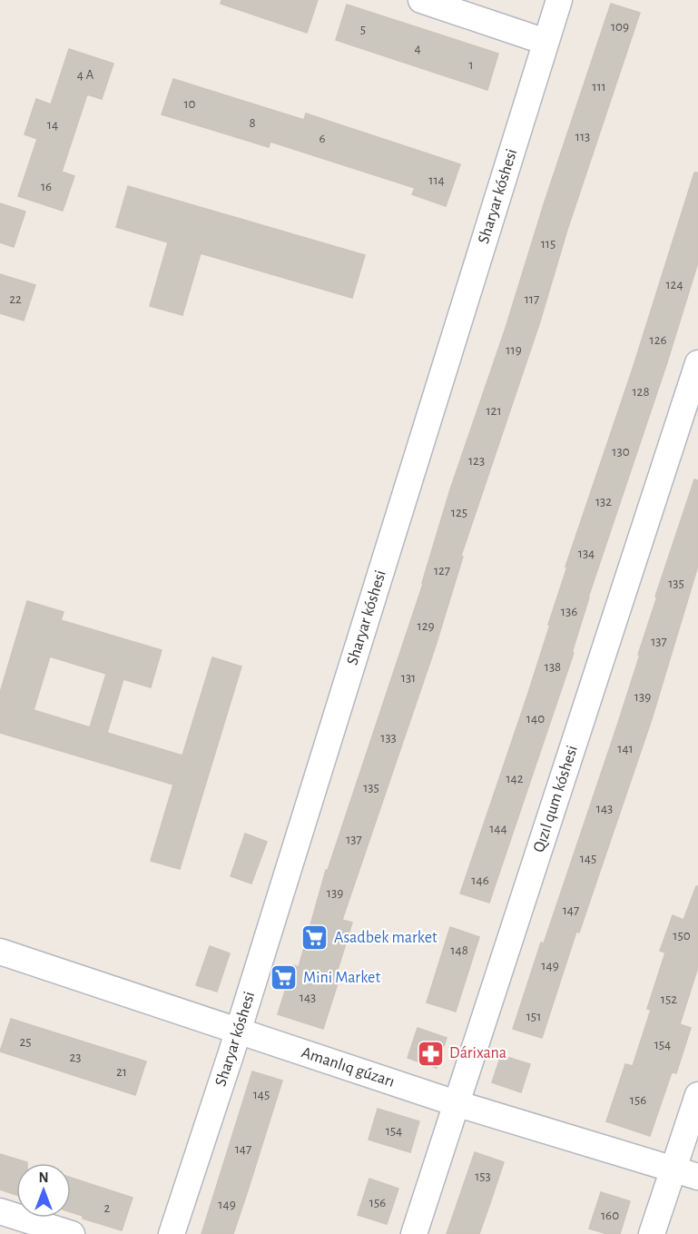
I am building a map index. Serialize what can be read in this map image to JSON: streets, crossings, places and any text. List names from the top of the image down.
{
  "streets": {
    "street": ["Sharyar kóshesi", "Qızıl qum kóshesi", "Amanlıq gúzarı"]
  },
  "crossings": [
    ["Sharyar kóshesi", "Amanlıq gúzarı"],
    ["Qızıl qum kóshesi", "Amanlıq gúzarı"]
  ],
  "places": {
    "supermarket": ["Asadbek market", "Mini Market"],
    "pharmacy": ["Dárixana"]
  },
  "house_numbers": [
    "109",
    "5",
    "4",
    "1",
    "4 А",
    "111",
    "10",
    "8",
    "14",
    "113",
    "6",
    "114",
    "16",
    "115",
    "124",
    "22",
    "117",
    "126",
    "119",
    "128",
    "121",
    "130",
    "123",
    "132",
    "125",
    "134",
    "127",
    "135",
    "136",
    "129",
    "137",
    "138",
    "131",
    "139",
    "140",
    "133",
    "141",
    "142",
    "135",
    "143",
    "144",
    "137",
    "145",
    "146",
    "139",
    "147",
    "150",
    "148",
    "149",
    "143",
    "152",
    "151",
    "25",
    "154",
    "23",
    "21",
    "145",
    "156",
    "154",
    "147",
    "153",
    "156",
    "149",
    "2",
    "160"
  ],
  "north": "top"
}
